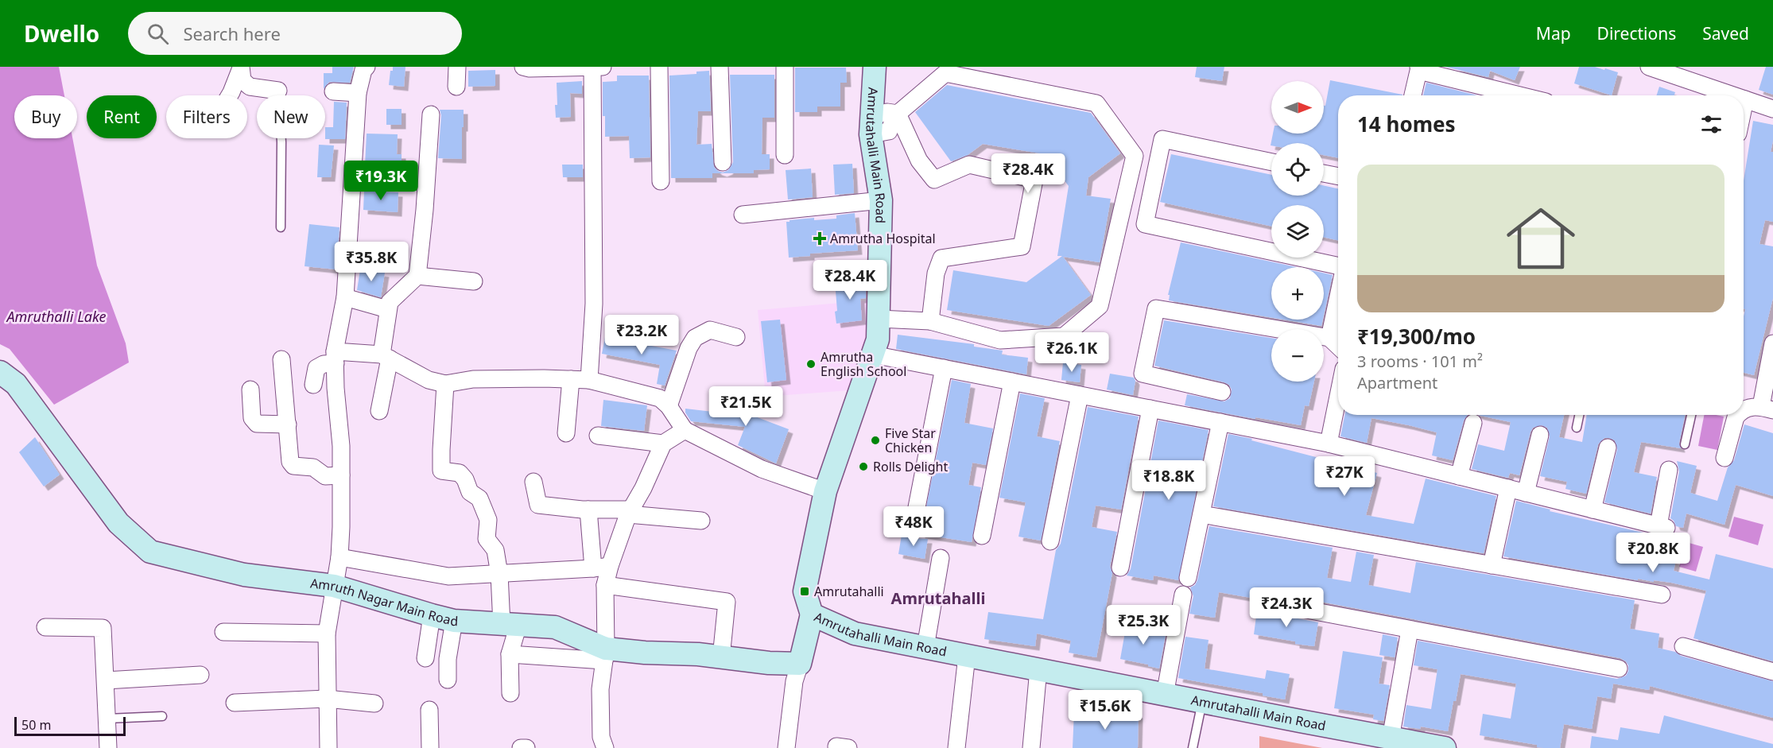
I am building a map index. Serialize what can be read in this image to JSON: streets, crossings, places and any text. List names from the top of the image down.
{
  "streets": {
    "street": ["Amrutahalli Main Road", "Amruth Nagar Main Road"]
  },
  "districts": ["Amrutahalli"],
  "water": ["Amruthalli Lake"],
  "places": {
    "health": ["Amrutha Hospital"],
    "other": ["Amrutha English School", "Five Star Chicken", "Rolls Delight"],
    "transit": ["Amrutahalli"]
  },
  "scale_bar": "50 m",
  "north": "right",
  "page": {
    "header": "Dwello",
    "search": "Search here",
    "nav": ["Map", "Directions", "Saved"],
    "map_buttons": ["+", "−"],
    "chip": [
      "Buy",
      "Rent",
      "Filters",
      "New"
    ],
    "heading": "14 homes",
    "list": [
      {
        "name": "₹19,300/mo",
        "note": "3 rooms · 101 m² · Apartment"
      }
    ],
    "price": [
      "₹28.4K",
      "₹19.3K",
      "₹35.8K",
      "₹28.4K",
      "₹23.2K",
      "₹26.1K",
      "₹21.5K",
      "₹27K",
      "₹18.8K",
      "₹48K",
      "₹20.8K",
      "₹24.3K",
      "₹25.3K",
      "₹15.6K"
    ],
    "scale": "50 m"
  }
}
